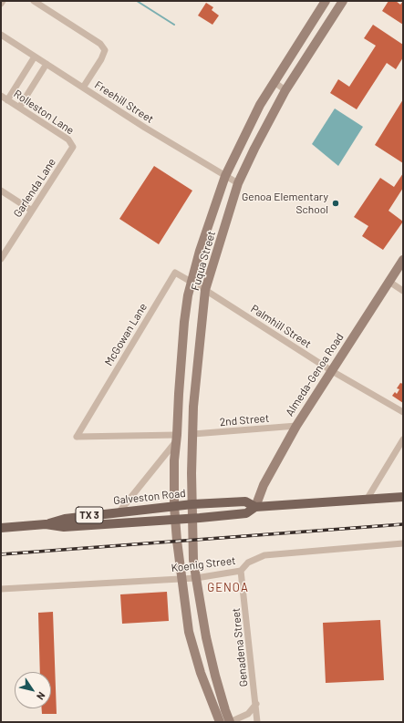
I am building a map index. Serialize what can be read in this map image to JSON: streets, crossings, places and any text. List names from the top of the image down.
{
  "streets": {
    "main road": [
      "Fuqua Street",
      "Almeda-Genoa Road",
      "Galveston Road",
      "TX 3"
    ],
    "street": [
      "Freehill Street",
      "Rolleston Lane",
      "Garlenda Lane",
      "Palmhill Street",
      "McGowan Lane",
      "2nd Street",
      "Koenig Street",
      "Genadena Street"
    ]
  },
  "crossings": [
    ["Freehill Street", "Fuqua Street"],
    ["Rolleston Lane", "Garlenda Lane"],
    ["Fuqua Street", "Palmhill Street"],
    ["Fuqua Street", "McGowan Lane"],
    ["Fuqua Street", "2nd Street"],
    ["Fuqua Street", "Galveston Road"],
    ["Fuqua Street", "Koenig Street"],
    ["Palmhill Street", "McGowan Lane"],
    ["Palmhill Street", "Almeda-Genoa Road"],
    ["Almeda-Genoa Road", "2nd Street"],
    ["Almeda-Genoa Road", "Galveston Road"],
    ["Koenig Street", "Genadena Street"]
  ],
  "districts": ["GENOA"],
  "places": ["Genoa Elementary School"],
  "north": "bottom right"
}
